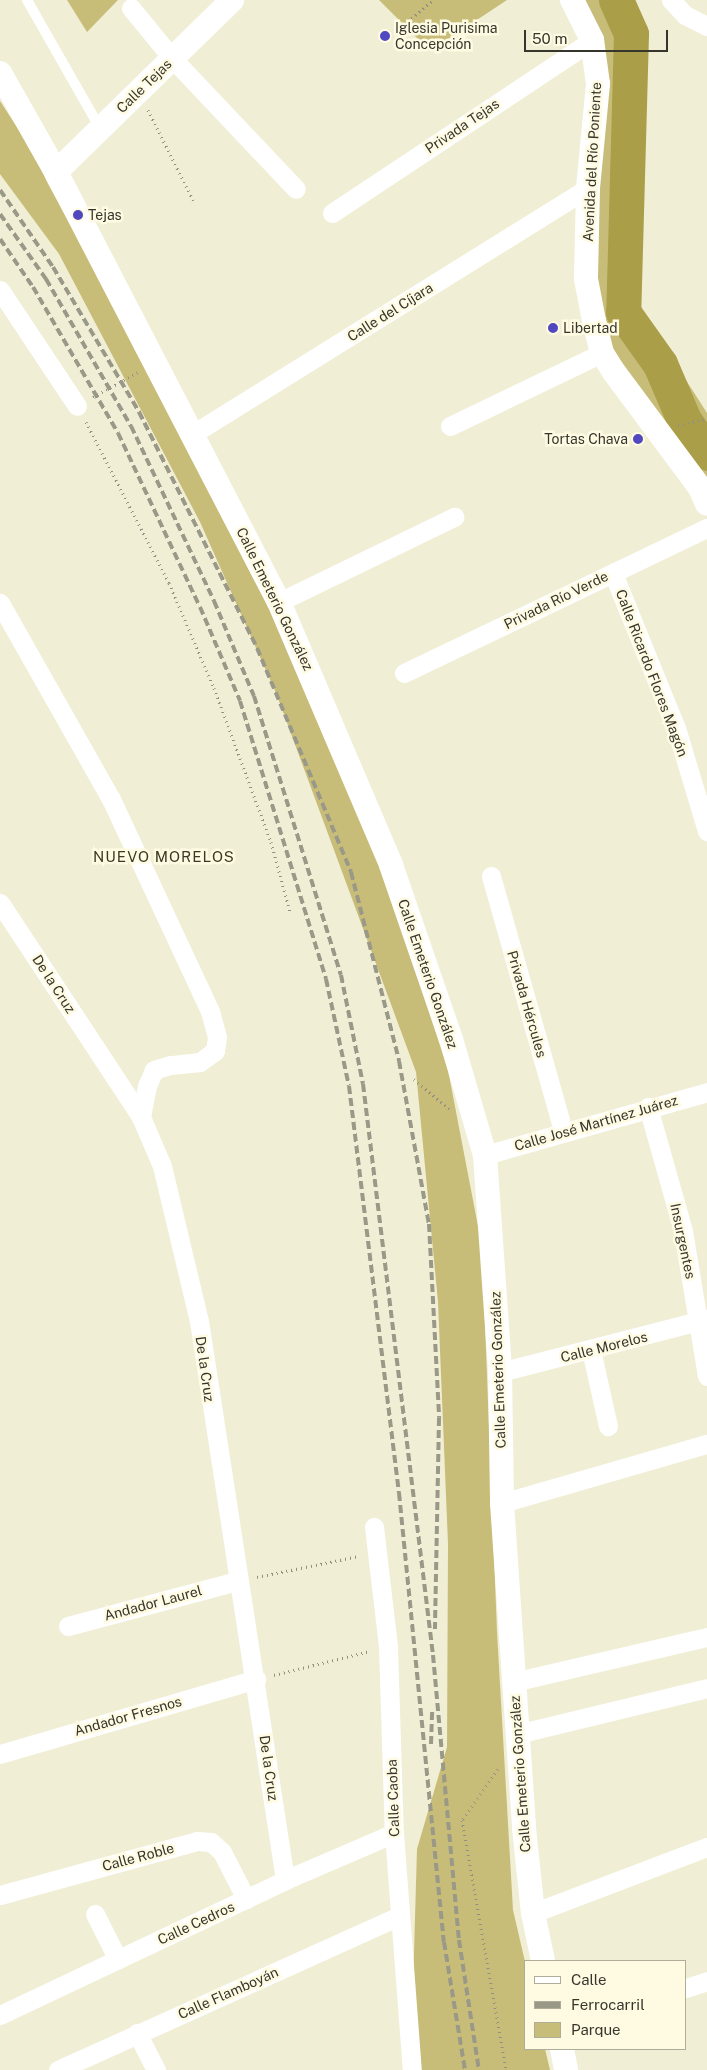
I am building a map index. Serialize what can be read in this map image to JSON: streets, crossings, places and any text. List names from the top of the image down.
{
  "streets": {
    "street": [
      "Calle Tejas",
      "Privada Tejas",
      "Avenida del Río Poniente",
      "Calle del Cíjara",
      "Calle Emeterio González",
      "Privada Río Verde",
      "Calle Ricardo Flores Magón",
      "De la Cruz",
      "Privada Hércules",
      "Calle José Martínez Juárez",
      "Insurgentes",
      "Calle Morelos",
      "Andador Laurel",
      "Andador Fresnos",
      "Calle Caoba",
      "Calle Roble",
      "Calle Cedros",
      "Calle Flamboyán"
    ]
  },
  "crossings": [
    ["Calle Tejas", "Calle Emeterio González"],
    ["Privada Tejas", "Avenida del Río Poniente"],
    ["Avenida del Río Poniente", "Calle del Cíjara"],
    ["Calle del Cíjara", "Calle Emeterio González"],
    ["Calle Emeterio González", "Calle José Martínez Juárez"],
    ["Calle Emeterio González", "Calle Morelos"],
    ["Privada Río Verde", "Calle Ricardo Flores Magón"],
    ["De la Cruz", "Andador Laurel"],
    ["De la Cruz", "Andador Fresnos"],
    ["De la Cruz", "Calle Cedros"],
    ["Privada Hércules", "Calle José Martínez Juárez"],
    ["Calle José Martínez Juárez", "Insurgentes"],
    ["Insurgentes", "Calle Morelos"],
    ["Calle Caoba", "Calle Cedros"],
    ["Calle Caoba", "Calle Flamboyán"],
    ["Calle Roble", "Calle Cedros"]
  ],
  "districts": ["NUEVO MORELOS"],
  "places": [
    "Iglesia Purisima Concepción",
    "Tejas",
    "Libertad",
    "Tortas Chava"
  ],
  "legend": ["Calle", "Ferrocarril", "Parque"],
  "scale_bar": "50 m"
}
